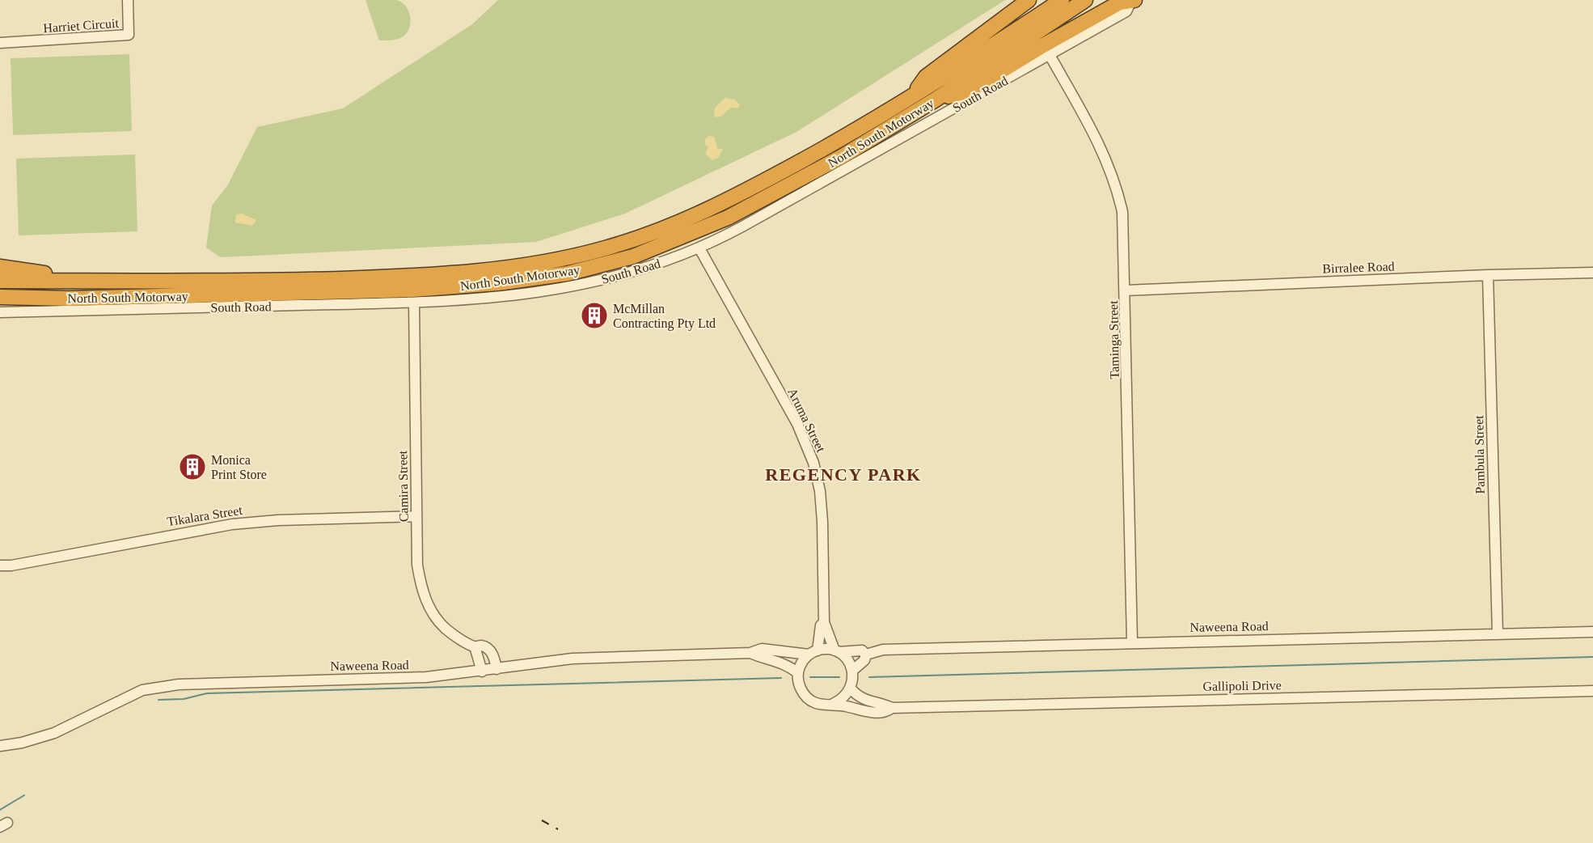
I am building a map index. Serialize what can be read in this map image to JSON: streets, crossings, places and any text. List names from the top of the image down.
{
  "streets": {
    "highway": ["North South Motorway"],
    "street": [
      "Harriet Circuit",
      "South Road",
      "Birralee Road",
      "Taminga Street",
      "Aruma Street",
      "Pambula Street",
      "Camira Street",
      "Tikalara Street",
      "Naweena Road",
      "Gallipoli Drive"
    ]
  },
  "crossings": [
    ["South Road", "Taminga Street"],
    ["South Road", "Aruma Street"],
    ["South Road", "Camira Street"],
    ["Birralee Road", "Taminga Street"],
    ["Birralee Road", "Pambula Street"],
    ["Taminga Street", "Naweena Road"],
    ["Aruma Street", "Naweena Road"],
    ["Aruma Street", "Gallipoli Drive"],
    ["Pambula Street", "Naweena Road"],
    ["Camira Street", "Tikalara Street"],
    ["Camira Street", "Naweena Road"],
    ["Naweena Road", "Gallipoli Drive"]
  ],
  "districts": ["REGENCY PARK"],
  "places": {
    "building": ["McMillan Contracting Pty Ltd", "Monica Print Store"]
  }
}
